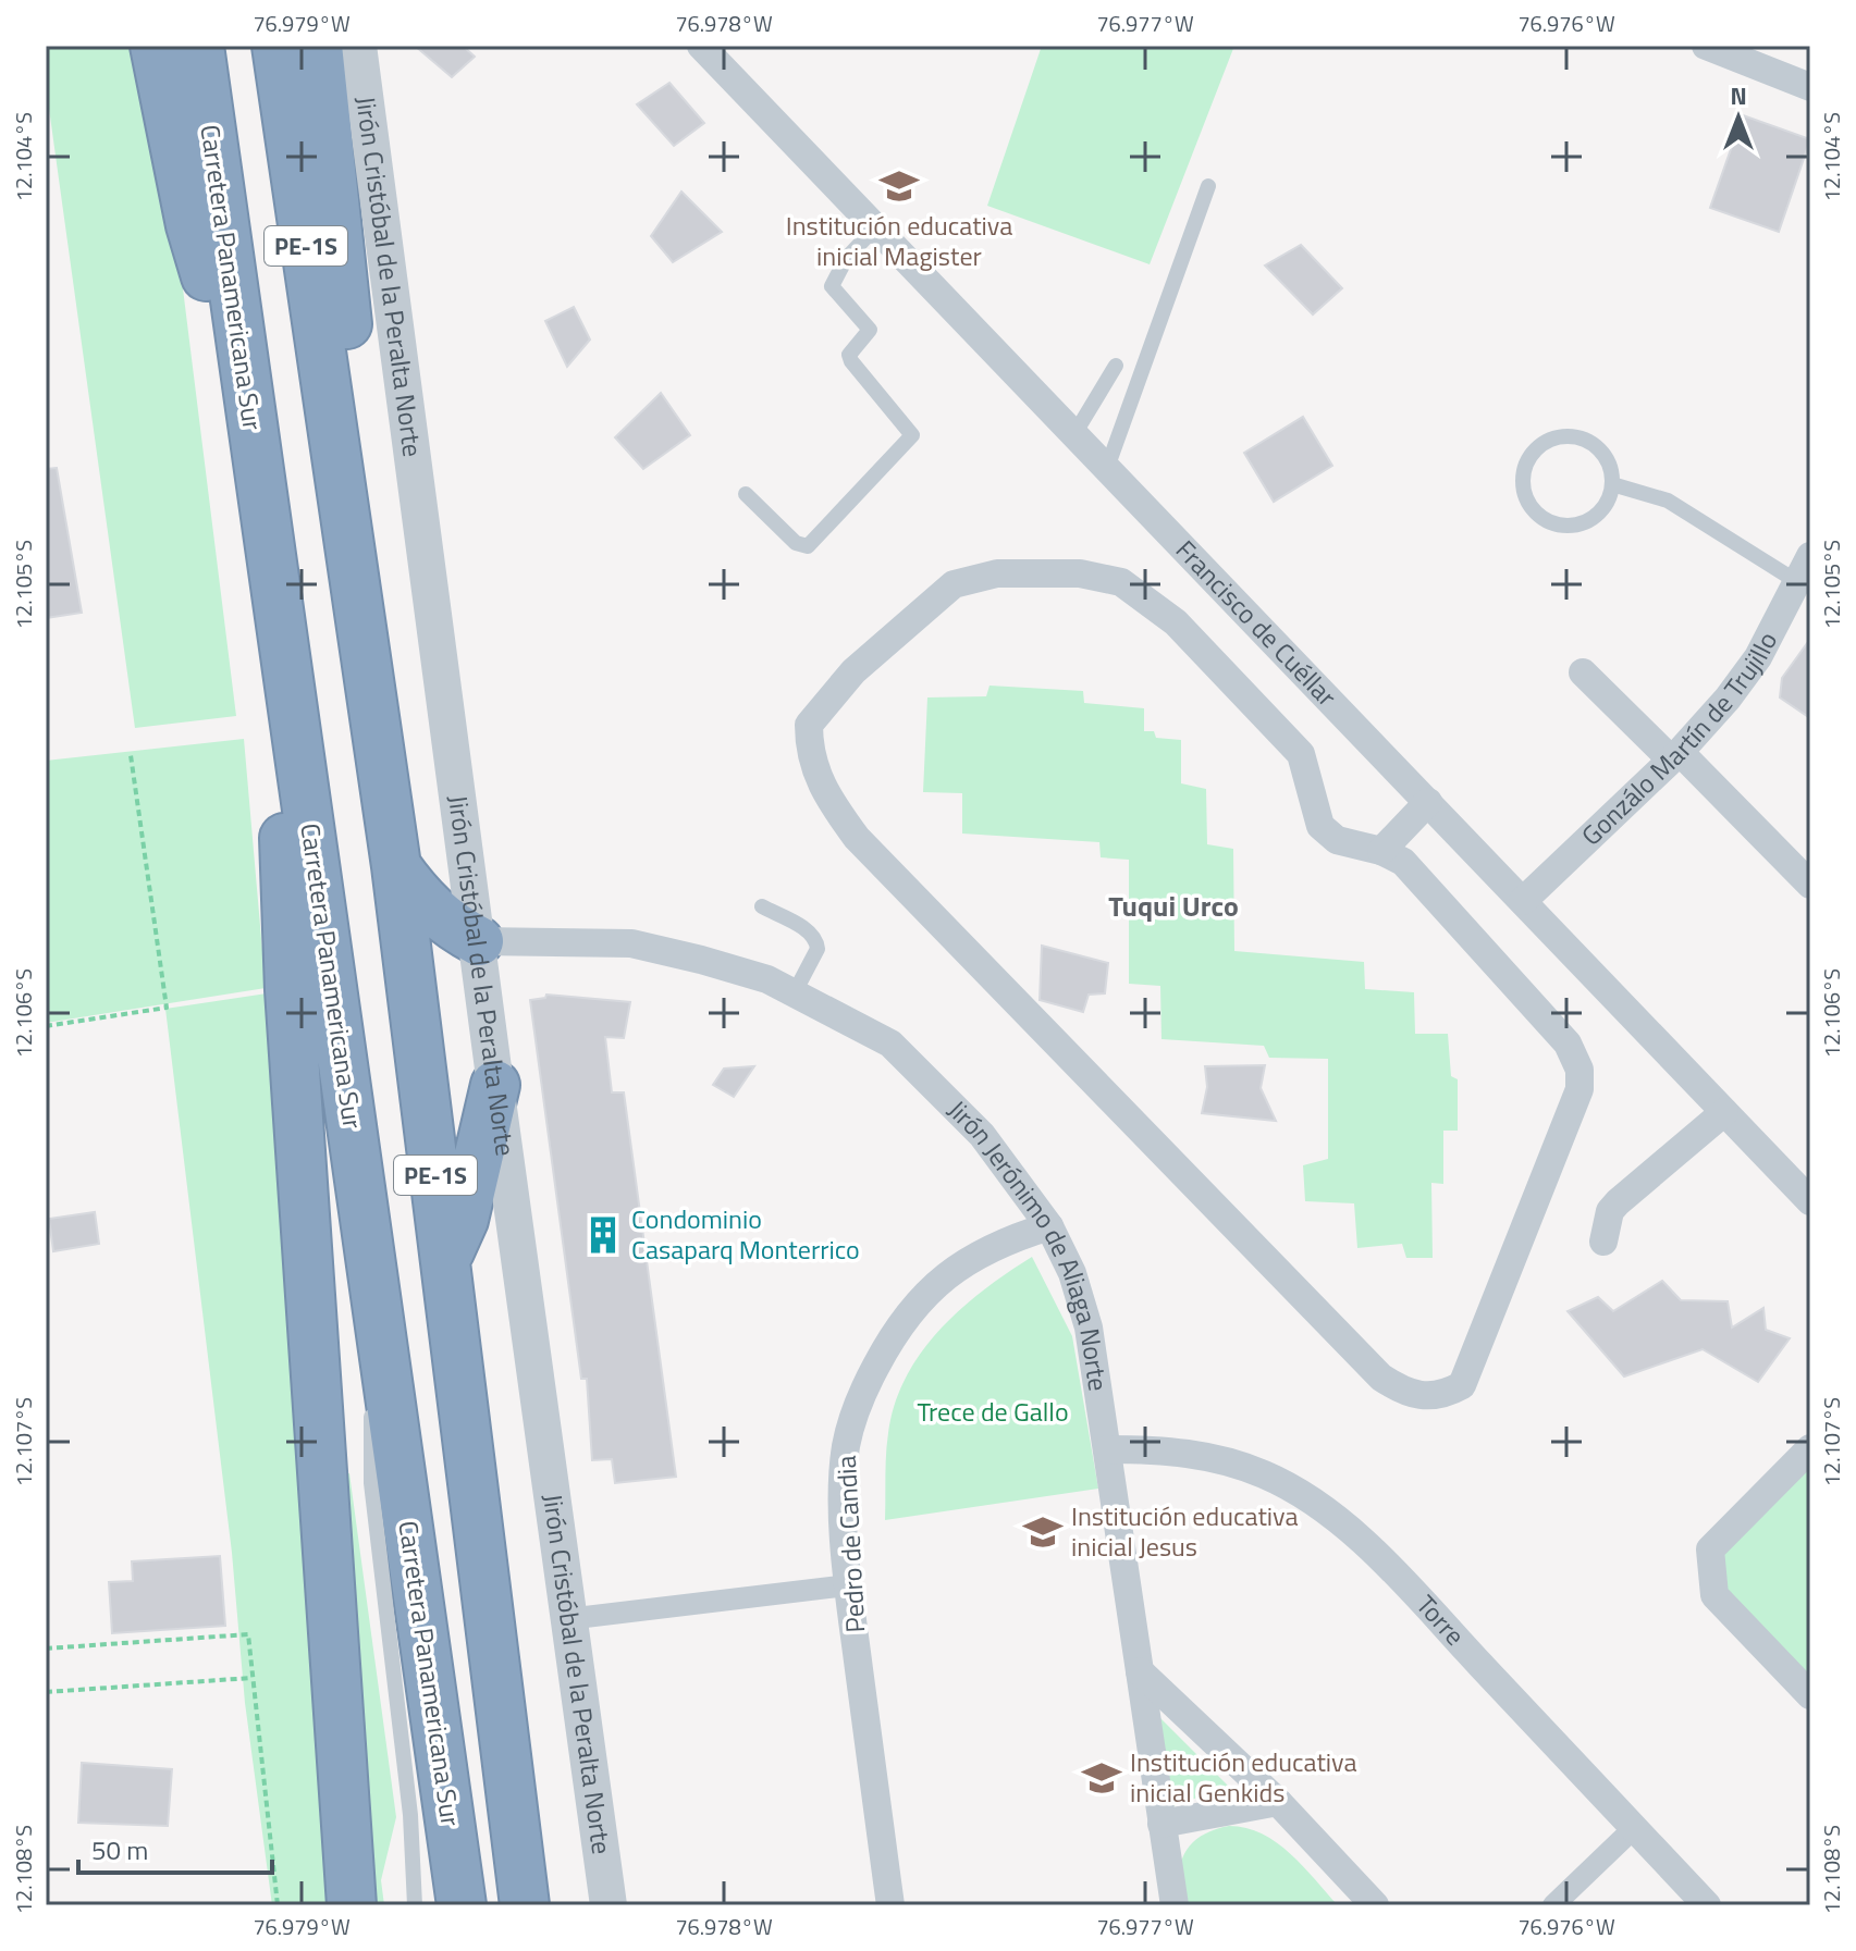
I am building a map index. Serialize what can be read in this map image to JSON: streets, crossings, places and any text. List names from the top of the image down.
{
  "streets": {
    "highway": ["PE-1S", "Carretera Panamericana Sur"],
    "street": [
      "Jirón Cristóbal de la Peralta Norte",
      "Francisco de Cuéllar",
      "Gonzálo Martín de Trujillo",
      "Jirón Jerónimo de Aliaga Norte",
      "Pedro de Candia",
      "Torre"
    ]
  },
  "crossings": [
    ["Jirón Cristóbal de la Peralta Norte", "Jirón Jerónimo de Aliaga Norte"],
    ["Francisco de Cuéllar", "Gonzálo Martín de Trujillo"],
    ["Jirón Jerónimo de Aliaga Norte", "Pedro de Candia"],
    ["Jirón Jerónimo de Aliaga Norte", "Torre"]
  ],
  "districts": ["Tuqui Urco"],
  "parks": ["Trece de Gallo"],
  "places": {
    "school or university": ["Institución educativa inicial Magister", "Institución educativa inicial Jesus", "Institución educativa inicial Genkids"],
    "building": ["Condominio Casaparq Monterrico"]
  },
  "scale_bar": "50 m",
  "north": "top",
  "coordinates": [
    "76.979°W",
    "76.978°W",
    "76.977°W",
    "76.976°W",
    "12.104°S",
    "12.105°S",
    "12.106°S",
    "12.107°S",
    "12.108°S"
  ]
}
